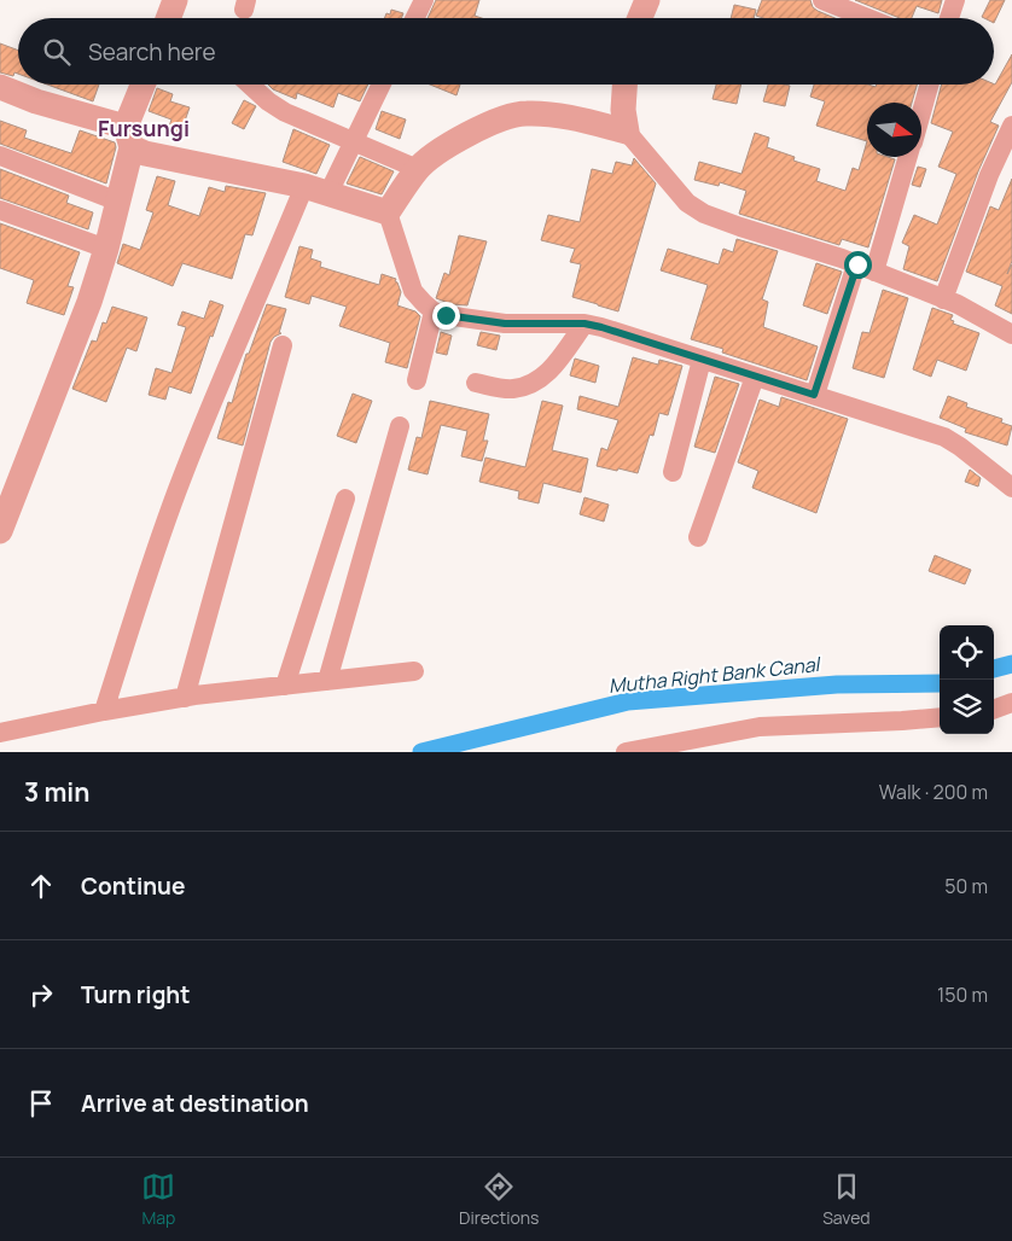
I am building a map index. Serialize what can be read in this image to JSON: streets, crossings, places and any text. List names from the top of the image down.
{
  "districts": ["Fursungi"],
  "water": ["Mutha Right Bank Canal"],
  "north": "right",
  "page": {
    "search": "Search here",
    "heading": ["3 min", "Walk · 200 m"],
    "list": [
      ["Continue", "50 m"],
      ["Turn right", "150 m"],
      "Arrive at destination"
    ],
    "nav": ["Map", "Directions", "Saved"]
  }
}
